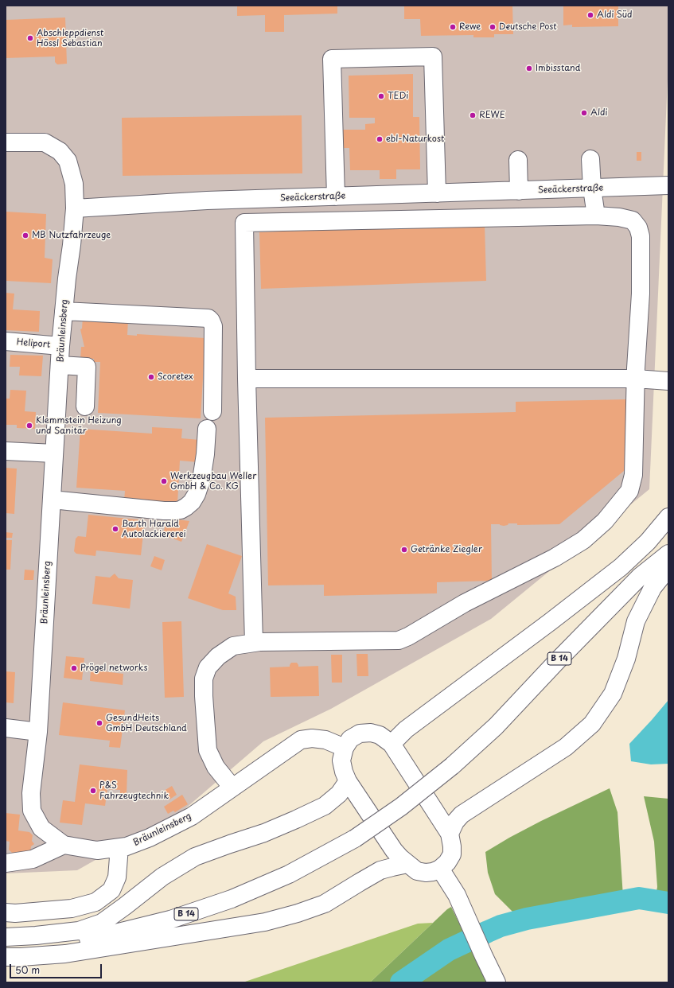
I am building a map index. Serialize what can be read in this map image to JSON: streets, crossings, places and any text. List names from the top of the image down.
{
  "streets": {
    "main road": [
      "Seeäckerstraße",
      "Bräunleinsberg",
      "Heliport",
      "B 14"
    ]
  },
  "crossings": [
    ["Seeäckerstraße", "Bräunleinsberg"],
    ["Bräunleinsberg", "Heliport"]
  ],
  "places": [
    "Aldi Süd",
    "Rewe",
    "Deutsche Post",
    "Abschleppdienst Hössl Sebastian",
    "Imbisstand",
    "TEDi",
    "Aldi",
    "REWE",
    "ebl-Naturkost",
    "MB Nutzfahrzeuge",
    "Scoretex",
    "Klemmstein Heizung und Sanitär",
    "Werkzeugbau Weller GmbH & Co. KG",
    "Barth Harald Autolackiererei",
    "Getränke Ziegler",
    "Prögel networks",
    "GesundHeits GmbH Deutschland",
    "P&S Fahrzeugtechnik"
  ],
  "scale_bar": "50 m"
}
